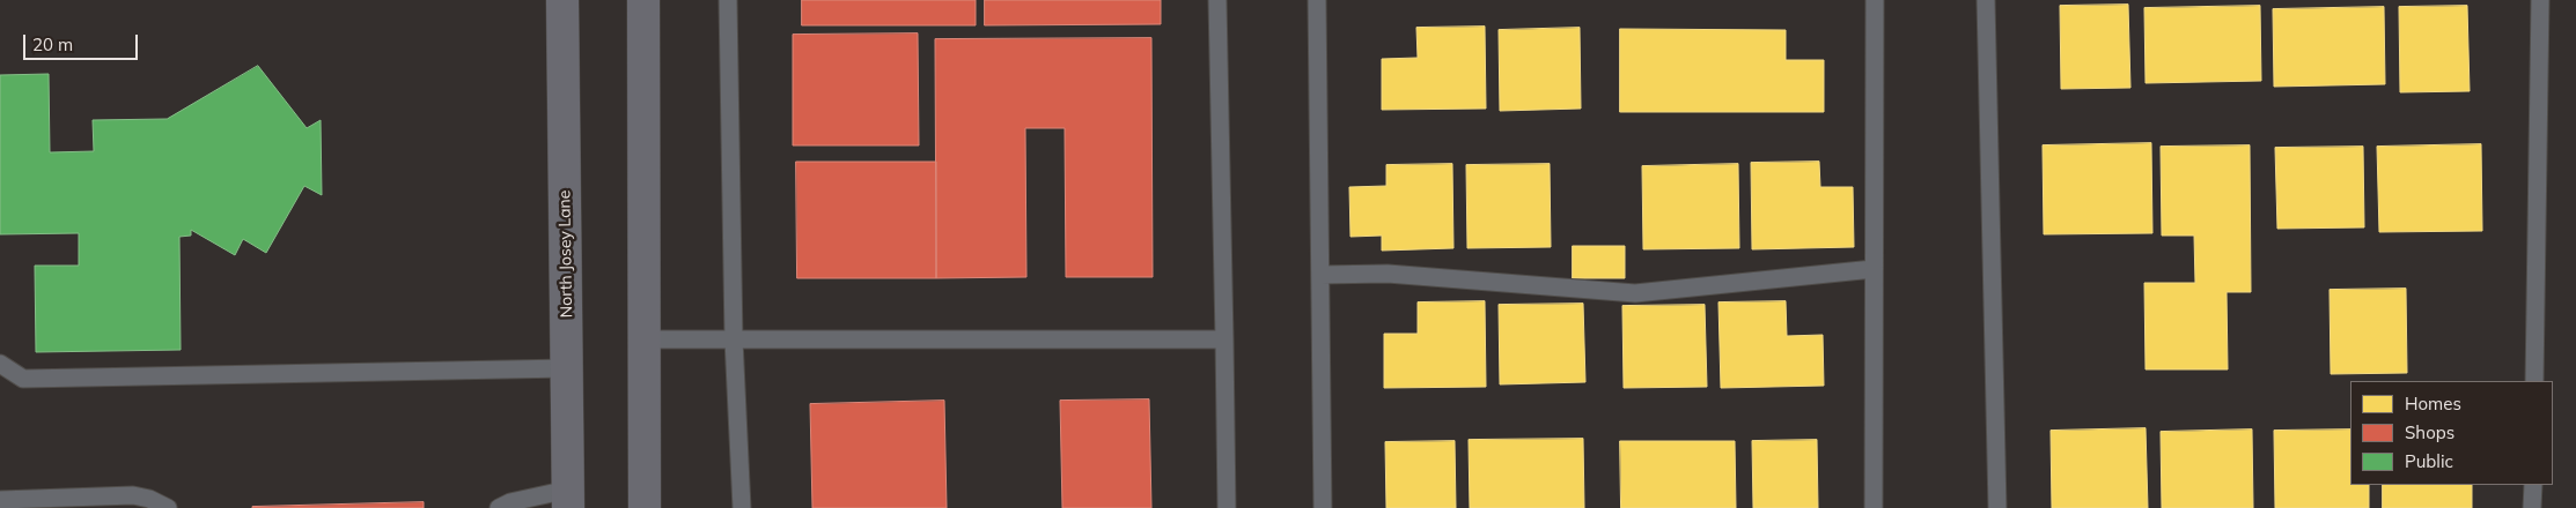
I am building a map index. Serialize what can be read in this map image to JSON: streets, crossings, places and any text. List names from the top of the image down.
{
  "streets": {
    "main road": ["North Josey Lane"]
  },
  "legend": ["Homes", "Shops", "Public"],
  "scale_bar": "20 m"
}
